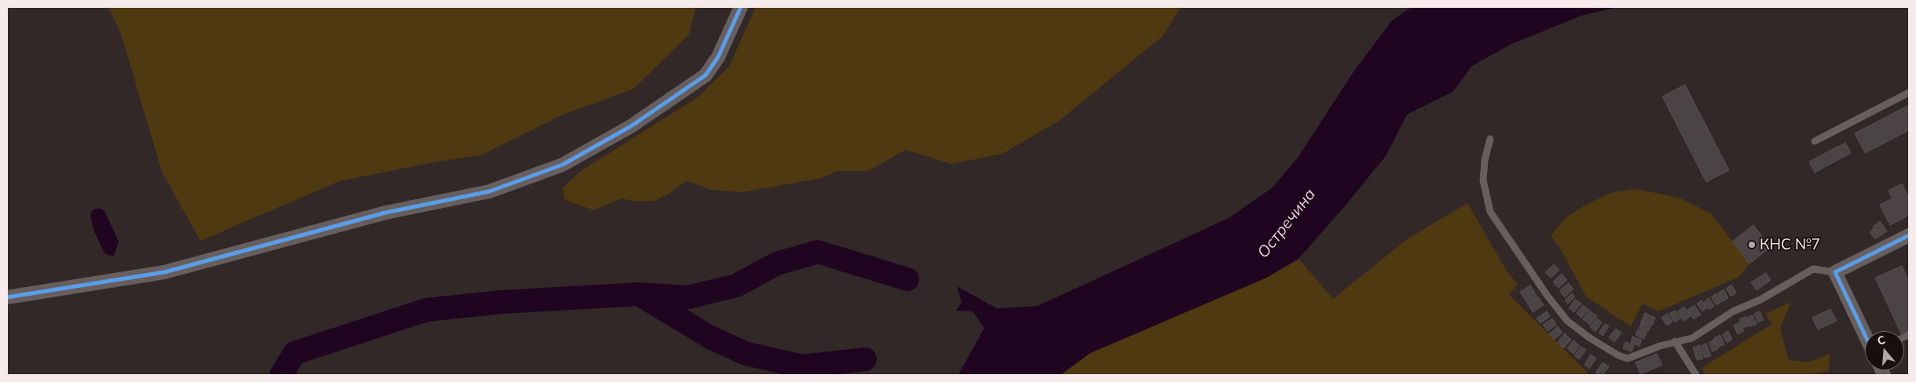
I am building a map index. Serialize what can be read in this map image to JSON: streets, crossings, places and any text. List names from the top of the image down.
{
  "water": ["Остречина"],
  "places": ["КНС №7"],
  "north": "top"
}
